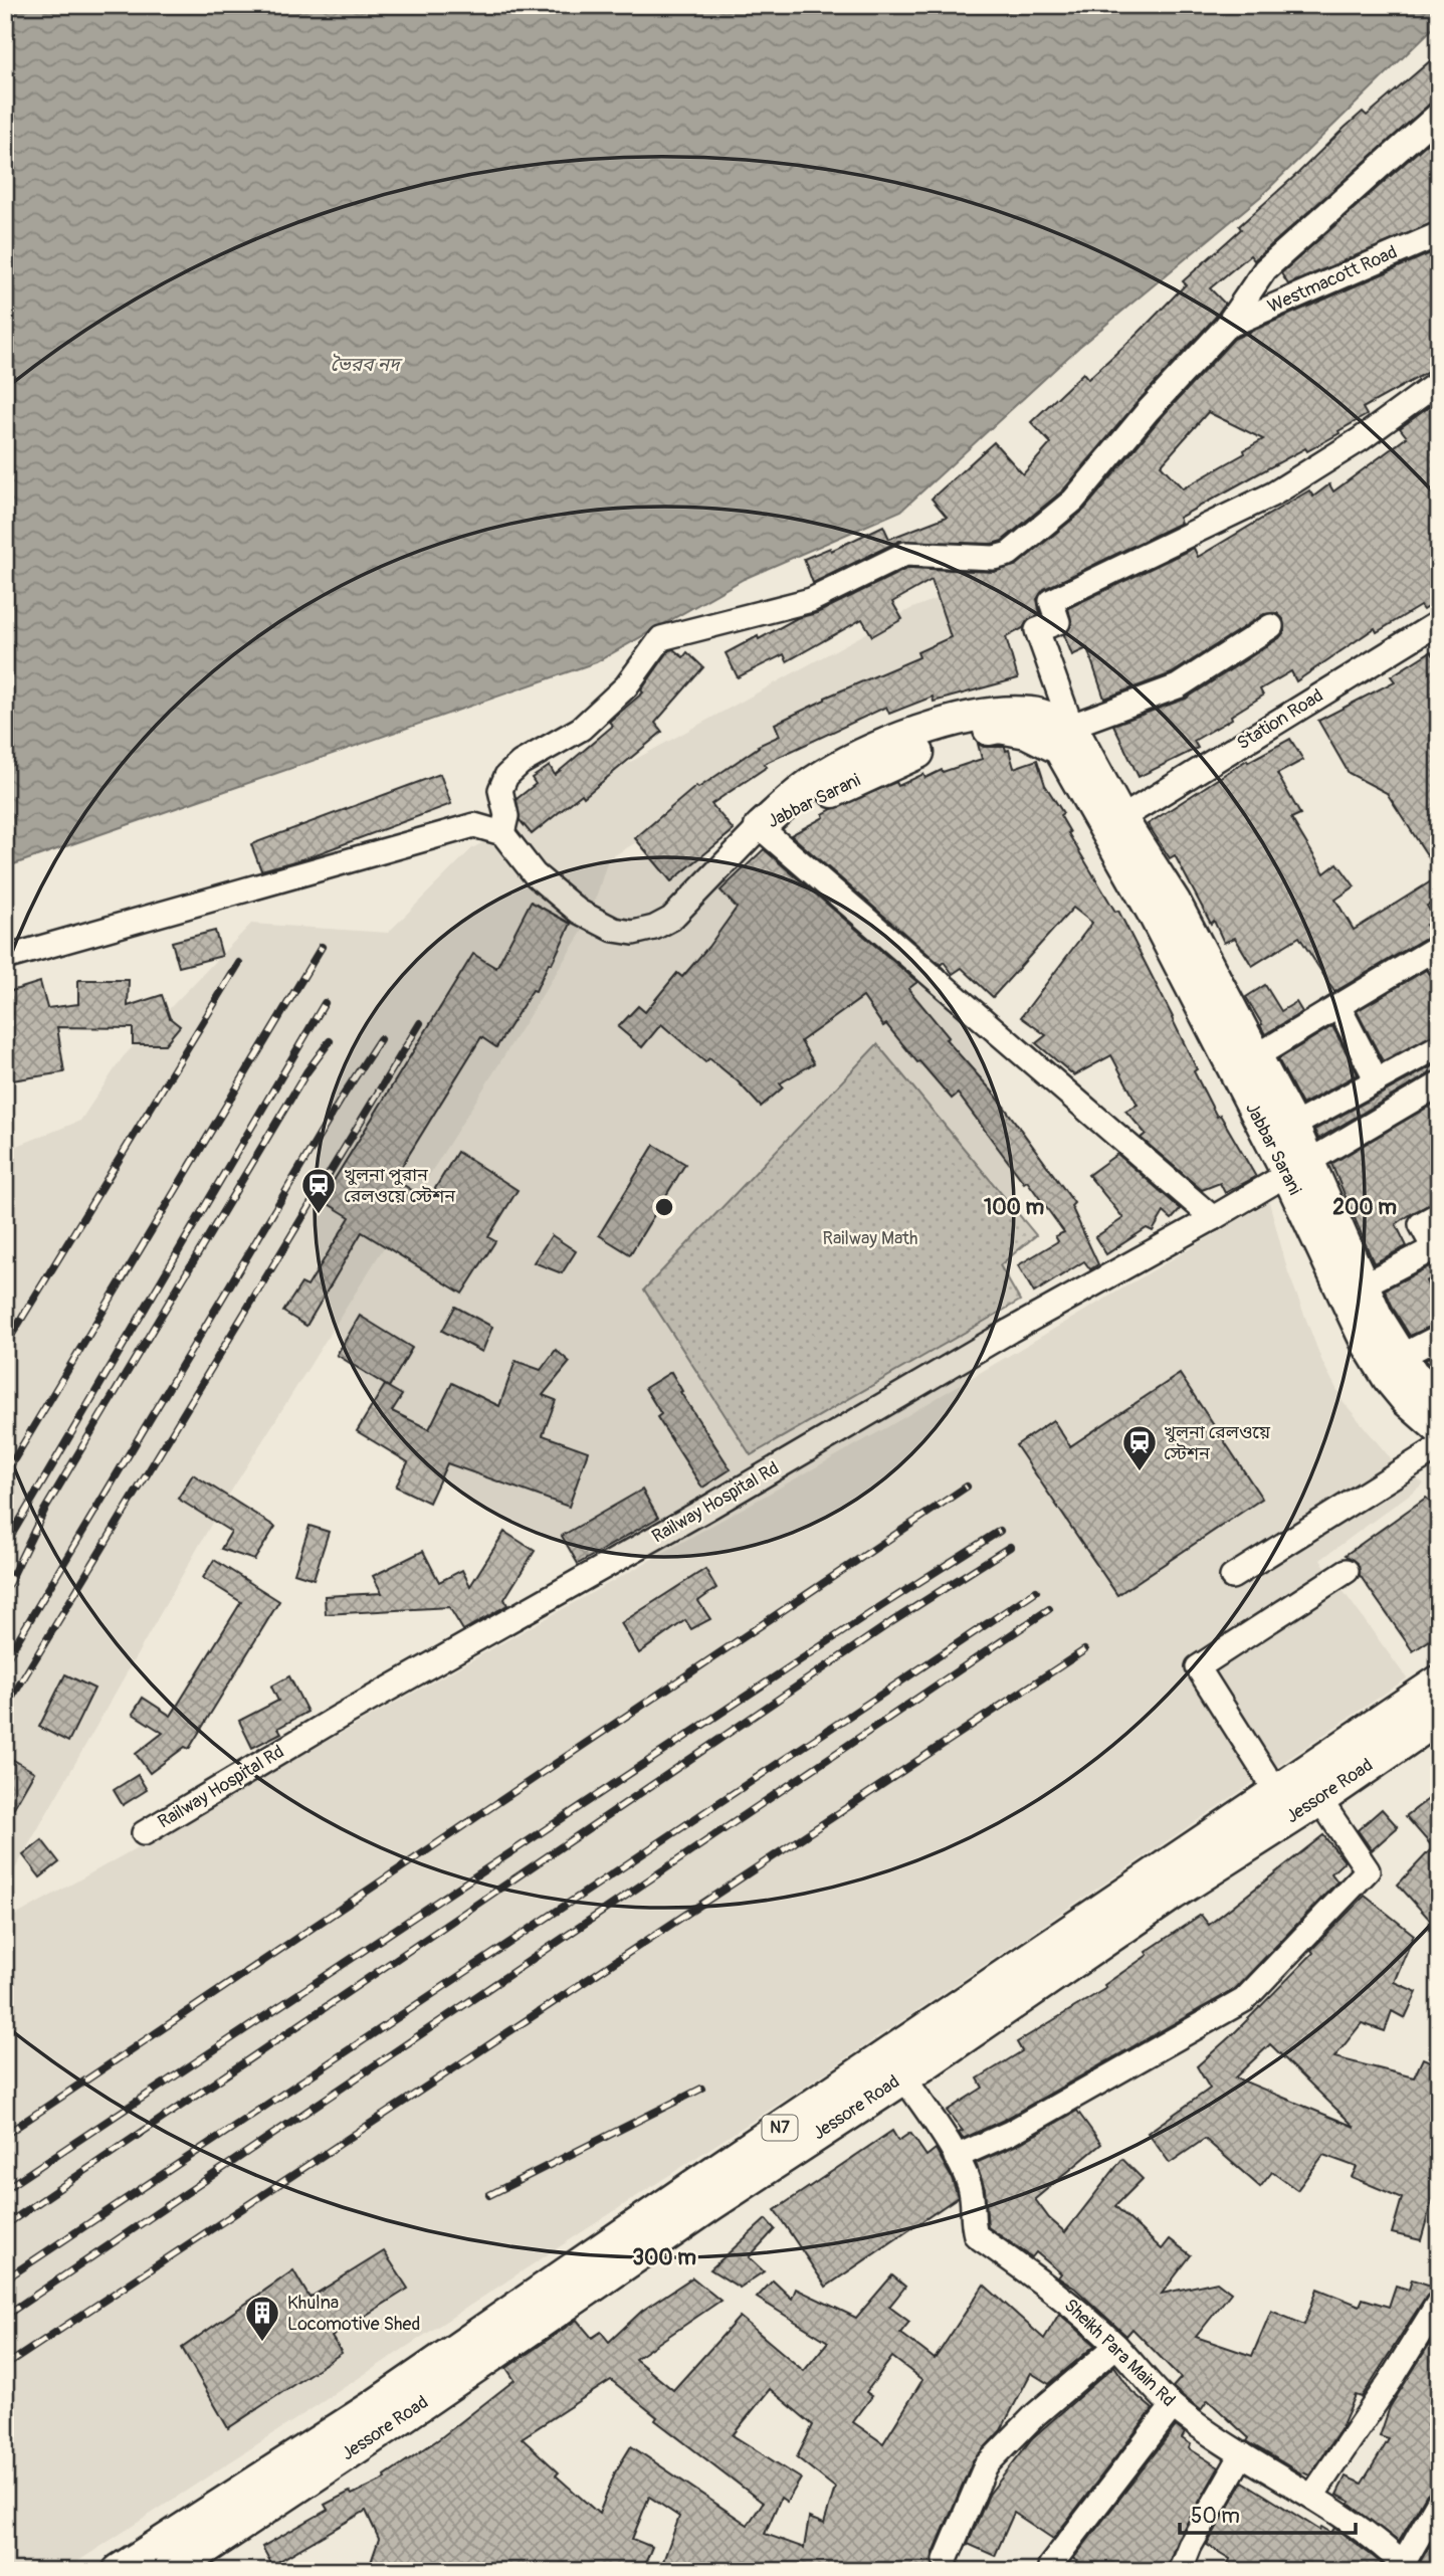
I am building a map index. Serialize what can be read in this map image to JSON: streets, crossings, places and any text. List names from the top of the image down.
{
  "streets": {
    "highway": ["Jessore Road", "N7"],
    "main road": ["Jabbar Sarani"],
    "street": [
      "Westmacott Road",
      "Station Road",
      "Railway Hospital Rd",
      "Sheikh Para Main Rd"
    ]
  },
  "crossings": [
    ["Station Road", "Jabbar Sarani"],
    ["Jabbar Sarani", "Railway Hospital Rd"],
    ["Jessore Road", "N7"],
    ["Jessore Road", "Sheikh Para Main Rd"],
    ["N7", "Sheikh Para Main Rd"]
  ],
  "water": ["ভৈরব নদ"],
  "parks": ["Railway Math"],
  "places": {
    "station": ["খুলনা পুরান রেলওয়ে স্টেশন", "খুলনা রেলওয়ে স্টেশন"],
    "building": ["Khulna Locomotive Shed"]
  },
  "scale_bar": "50 m",
  "rings": ["100 m", "200 m", "300 m"]
}
